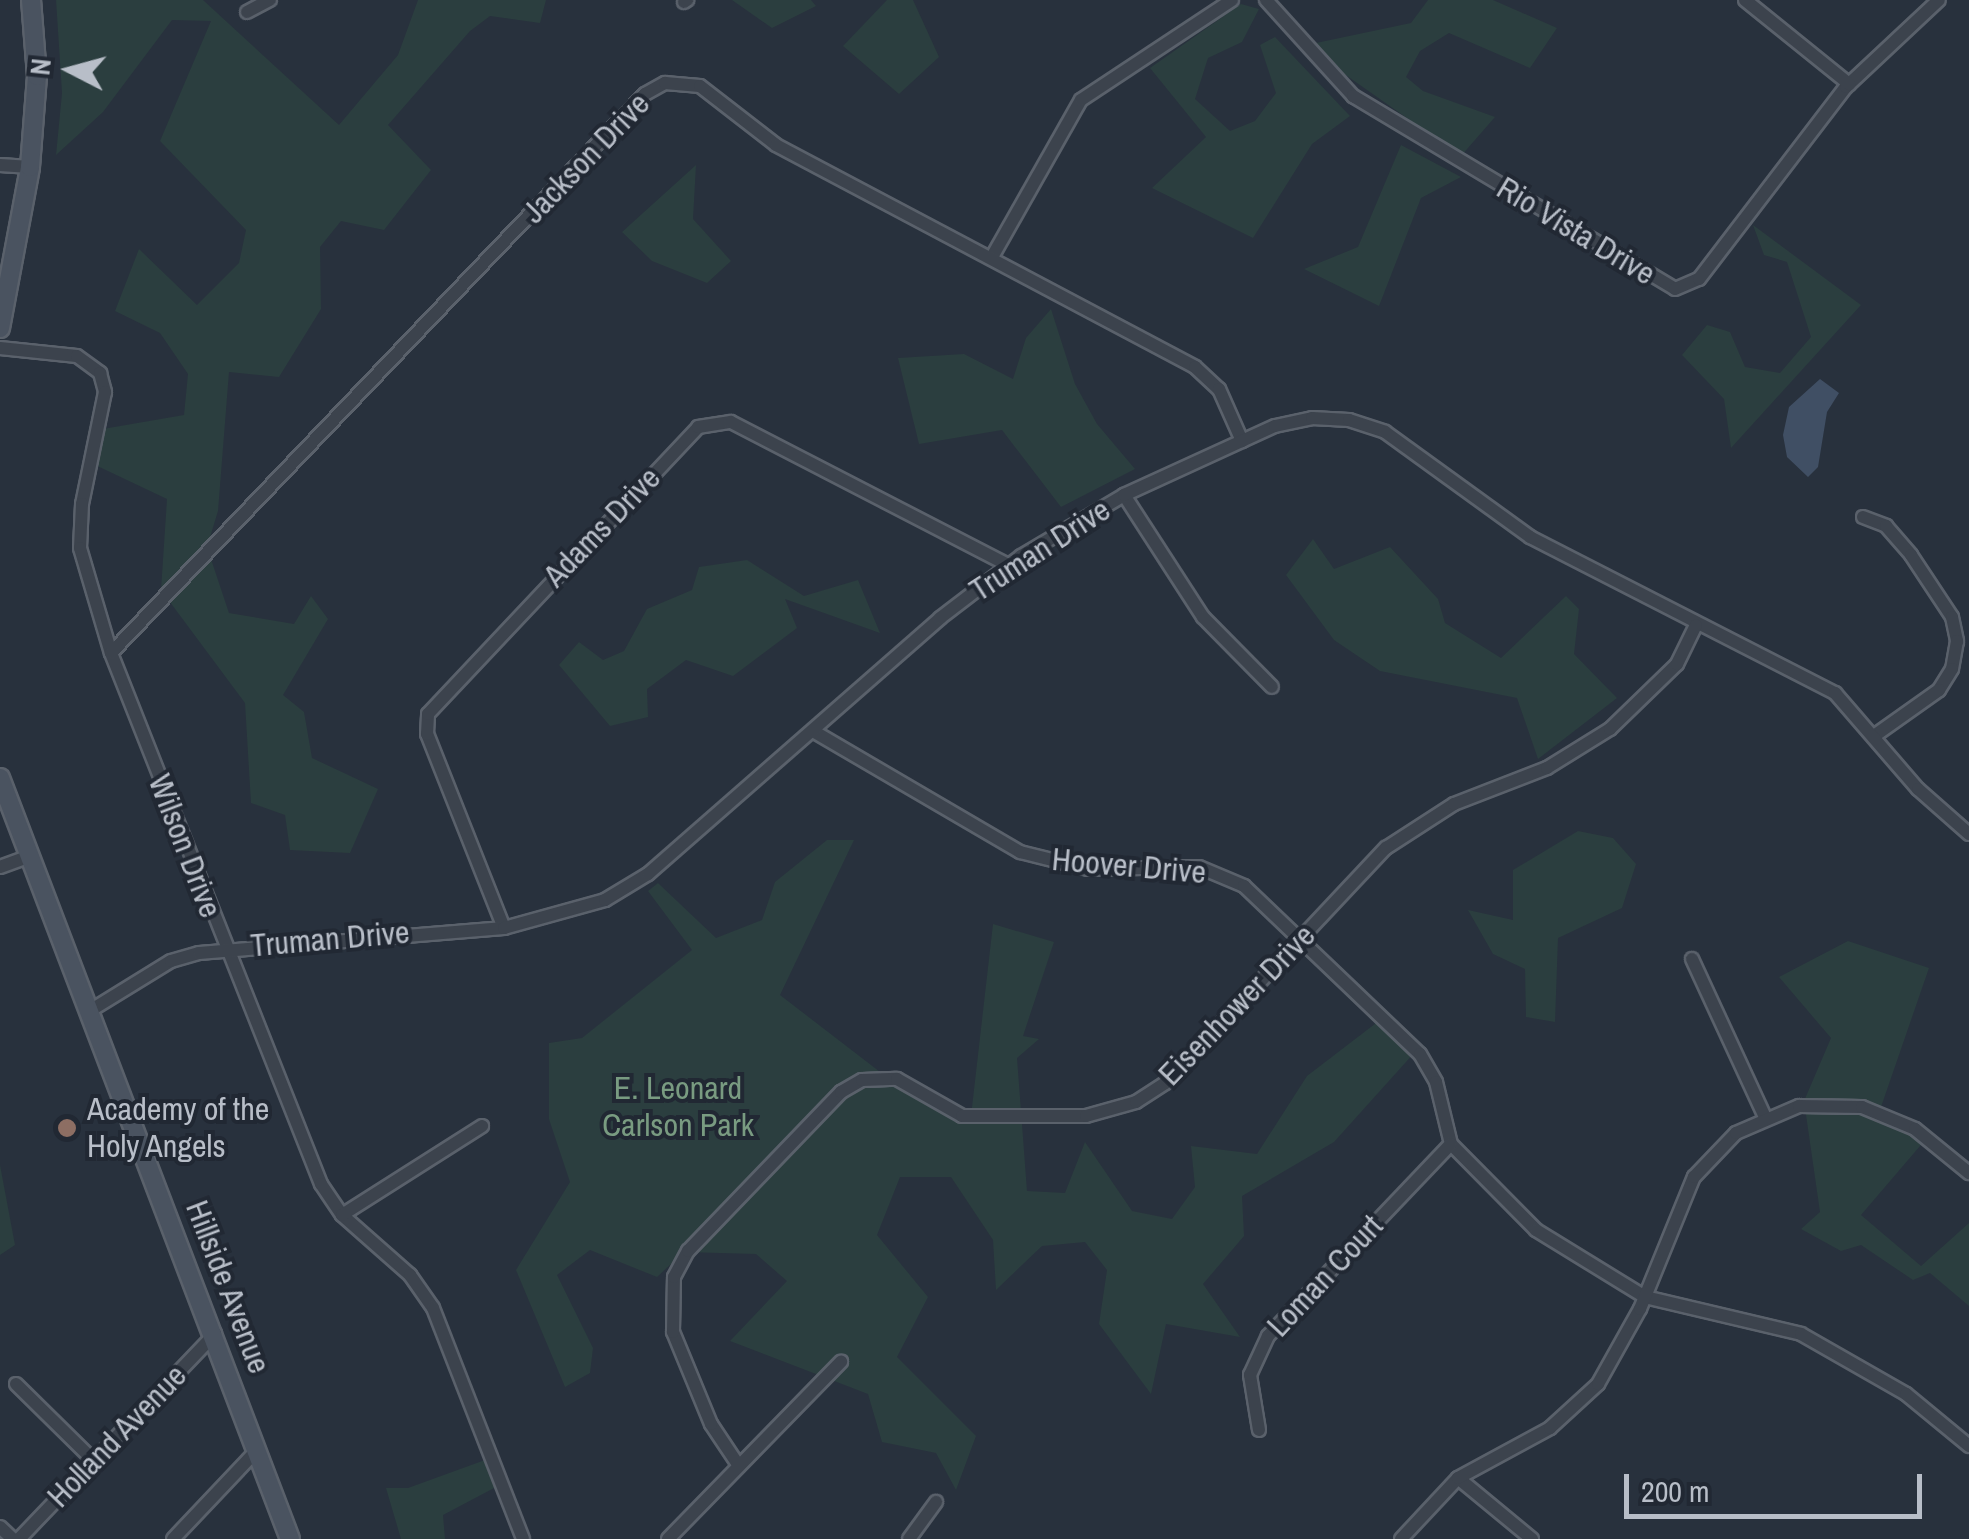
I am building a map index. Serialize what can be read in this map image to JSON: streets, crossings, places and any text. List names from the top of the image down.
{
  "streets": {
    "main road": ["Hillside Avenue"],
    "street": [
      "Jackson Drive",
      "Rio Vista Drive",
      "Adams Drive",
      "Truman Drive",
      "Wilson Drive",
      "Hoover Drive",
      "Eisenhower Drive",
      "Loman Court",
      "Holland Avenue"
    ]
  },
  "crossings": [
    ["Jackson Drive", "Truman Drive"],
    ["Jackson Drive", "Wilson Drive"],
    ["Adams Drive", "Truman Drive"],
    ["Truman Drive", "Wilson Drive"],
    ["Truman Drive", "Hoover Drive"],
    ["Truman Drive", "Eisenhower Drive"],
    ["Truman Drive", "Hillside Avenue"],
    ["Hoover Drive", "Eisenhower Drive"],
    ["Hoover Drive", "Loman Court"],
    ["Hillside Avenue", "Holland Avenue"]
  ],
  "parks": ["E. Leonard Carlson Park"],
  "places": ["Academy of the Holy Angels"],
  "scale_bar": "200 m",
  "north": "left"
}
